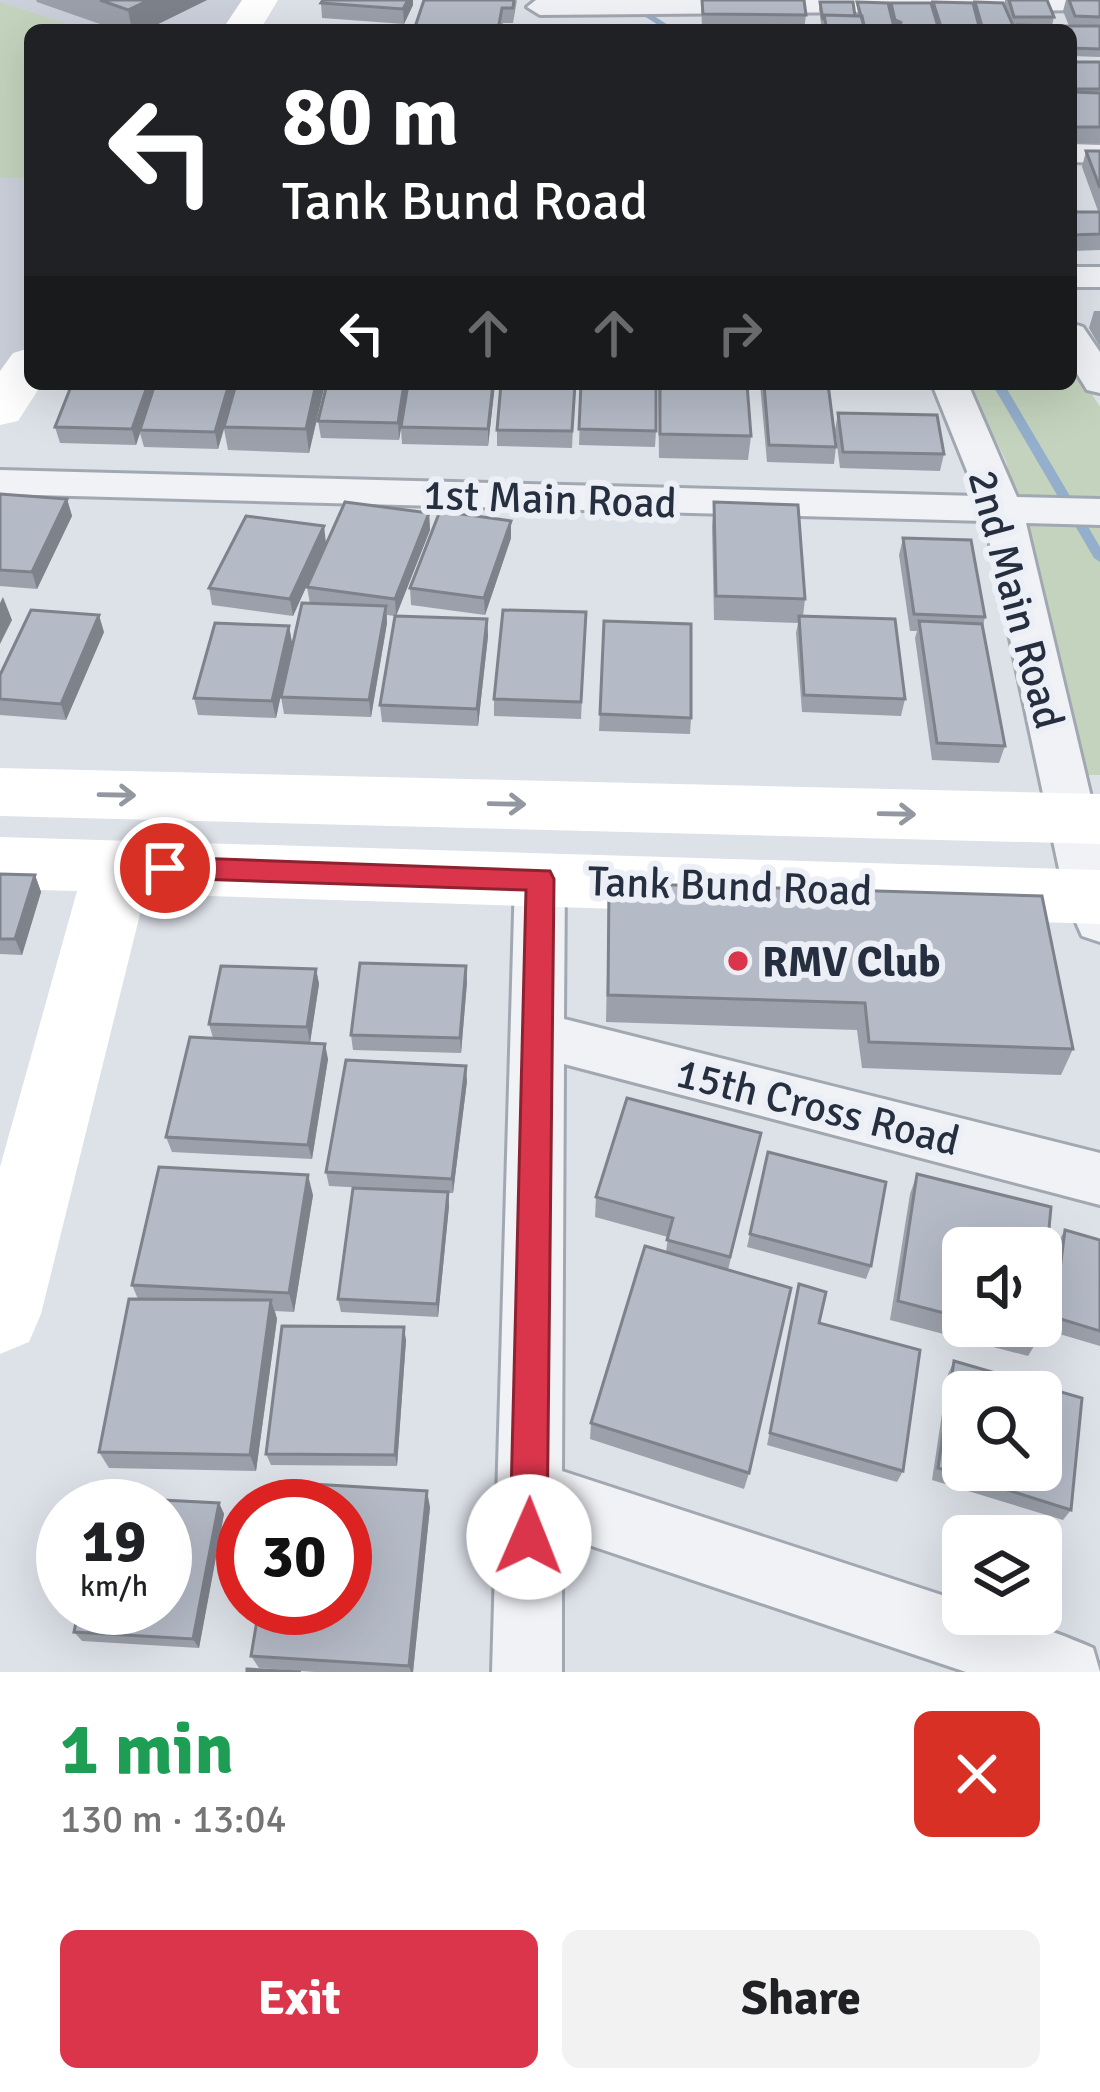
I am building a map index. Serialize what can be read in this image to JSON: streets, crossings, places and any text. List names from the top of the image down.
{
  "streets": {
    "street": [
      "1st Main Road",
      "2nd Main Road",
      "Tank Bund Road",
      "15th Cross Road"
    ]
  },
  "crossings": [
    ["1st Main Road", "2nd Main Road"],
    ["2nd Main Road", "Tank Bund Road"]
  ],
  "places": ["RMV Club"],
  "page": {
    "turn": ["80 m", "Tank Bund Road"],
    "speed": "19 km/h",
    "limit": "30",
    "heading": ["1 min", "130 m · 13:04"],
    "buttons": ["Exit", "Share"]
  }
}
